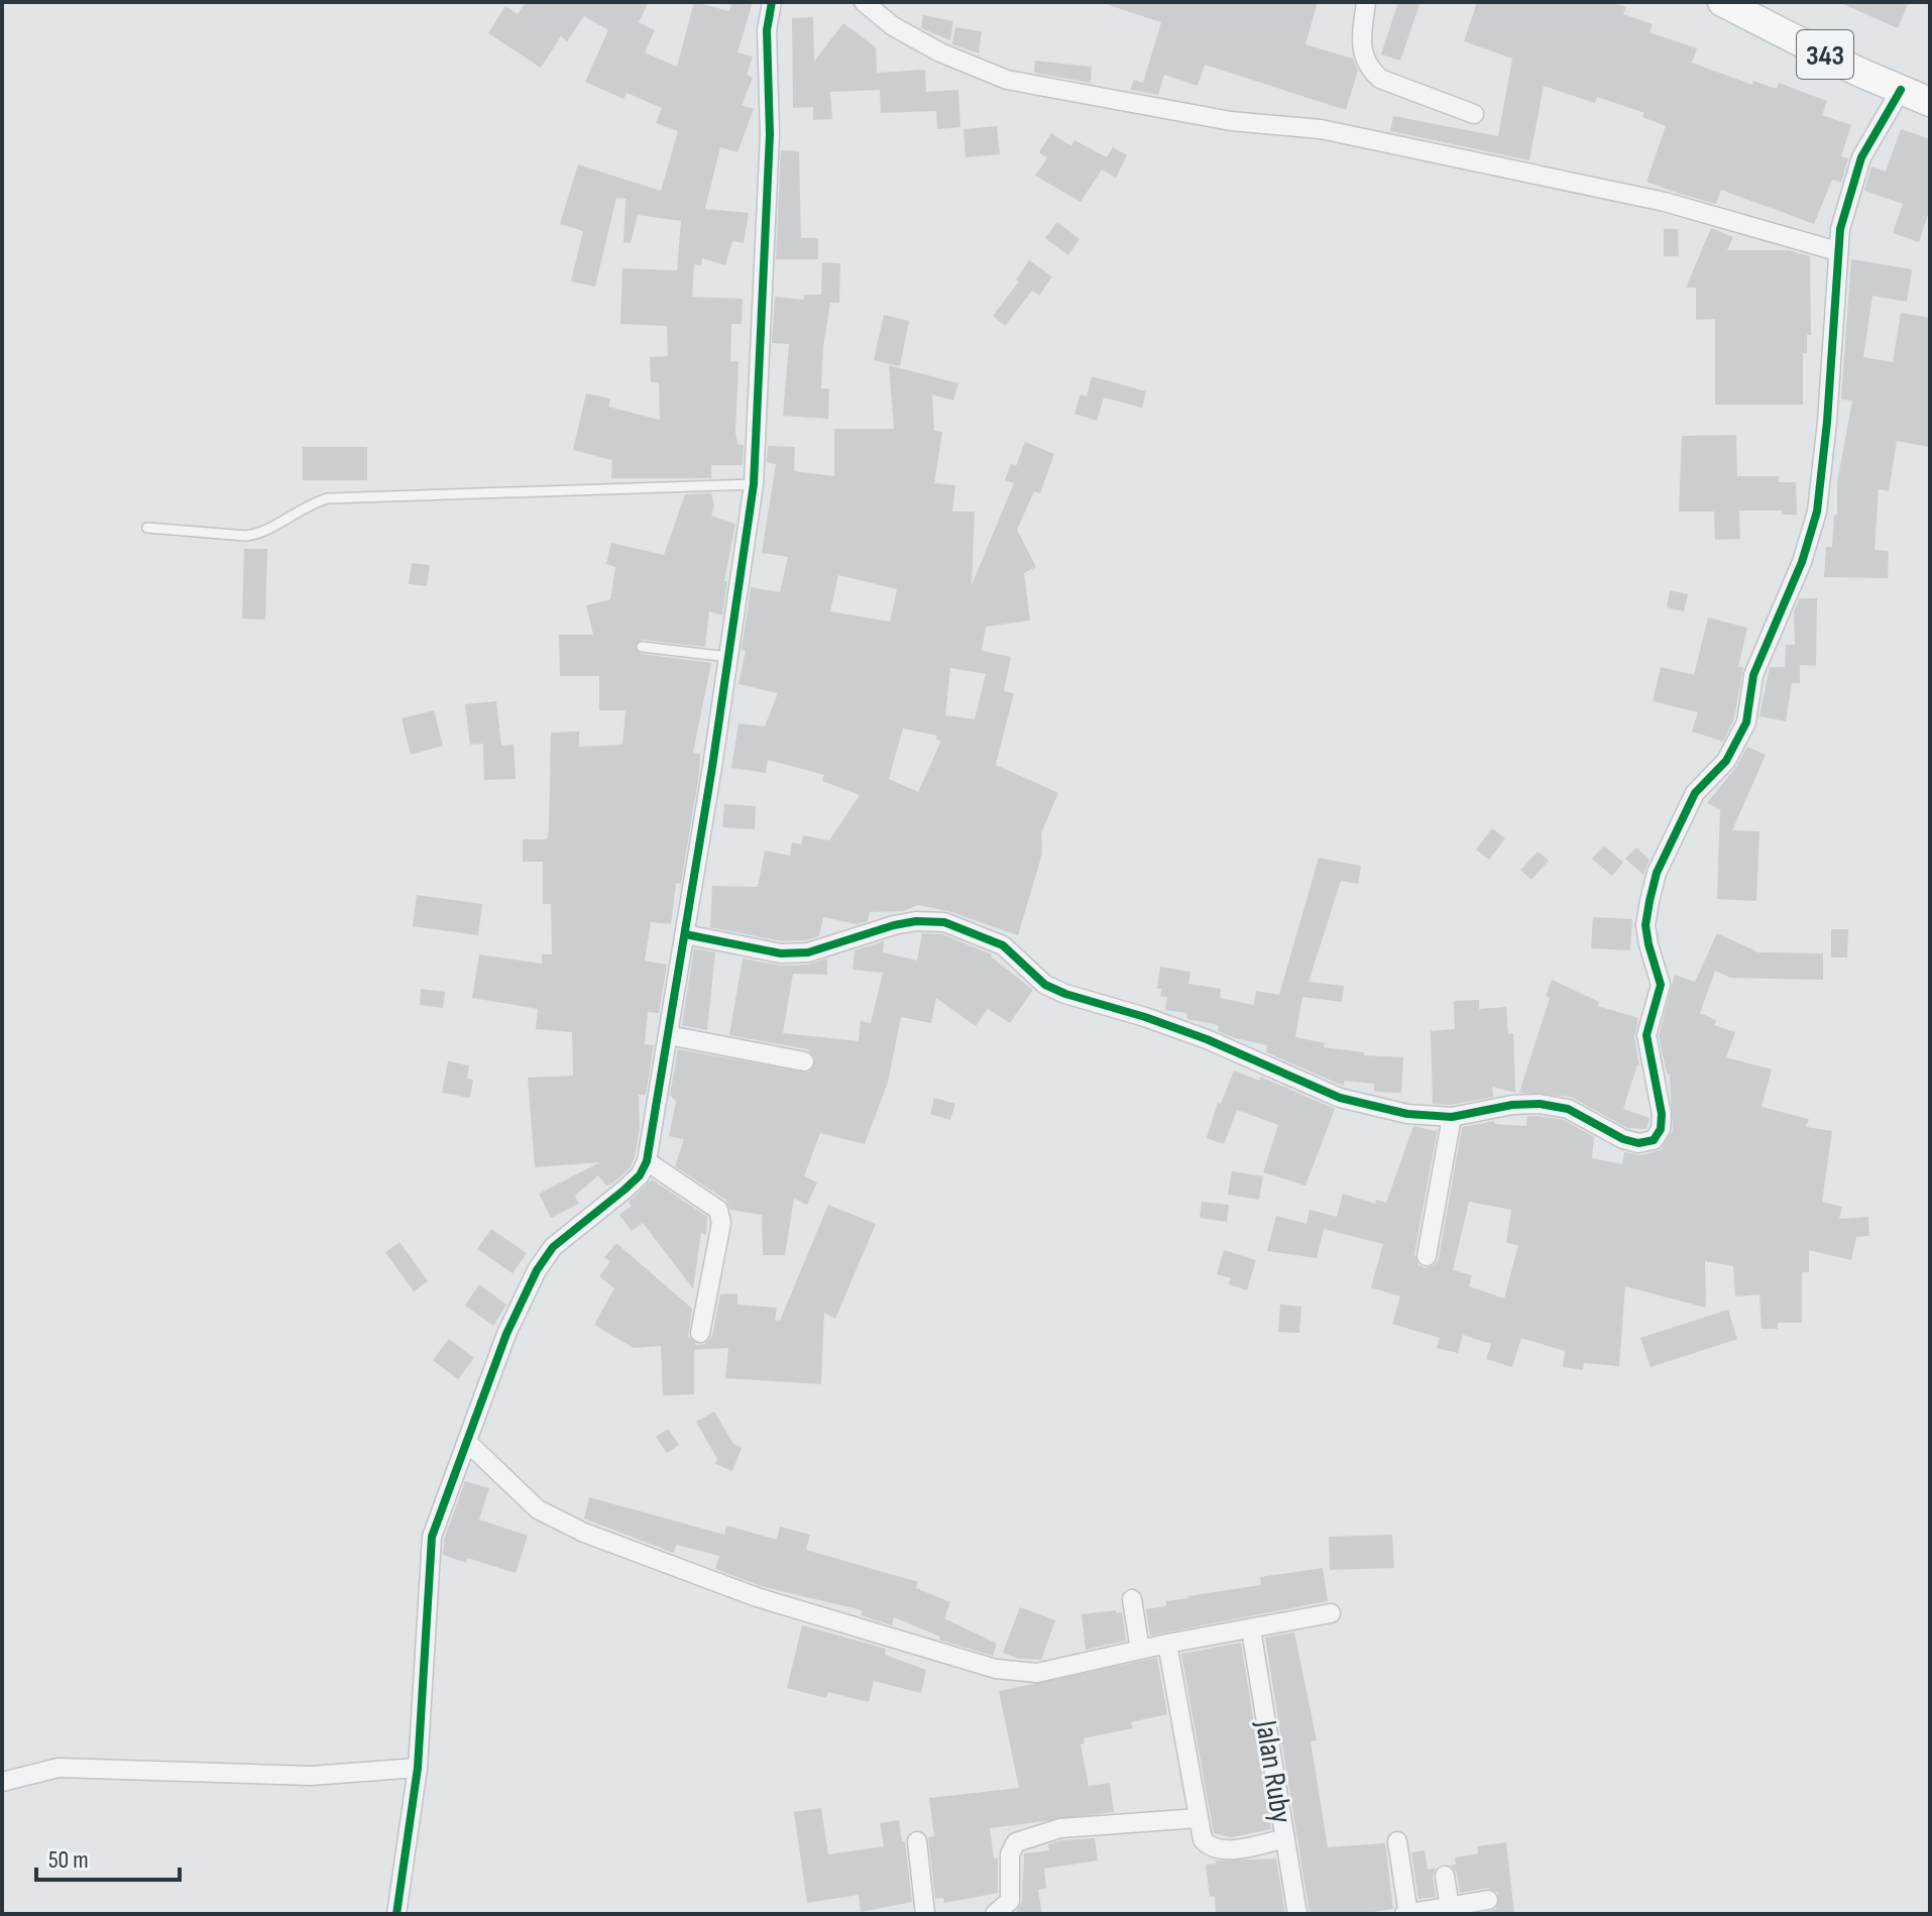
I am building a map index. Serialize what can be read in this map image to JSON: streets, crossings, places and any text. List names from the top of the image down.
{
  "streets": {
    "main road": ["343"],
    "street": ["Jalan Ruby"]
  },
  "scale_bar": "50 m"
}
